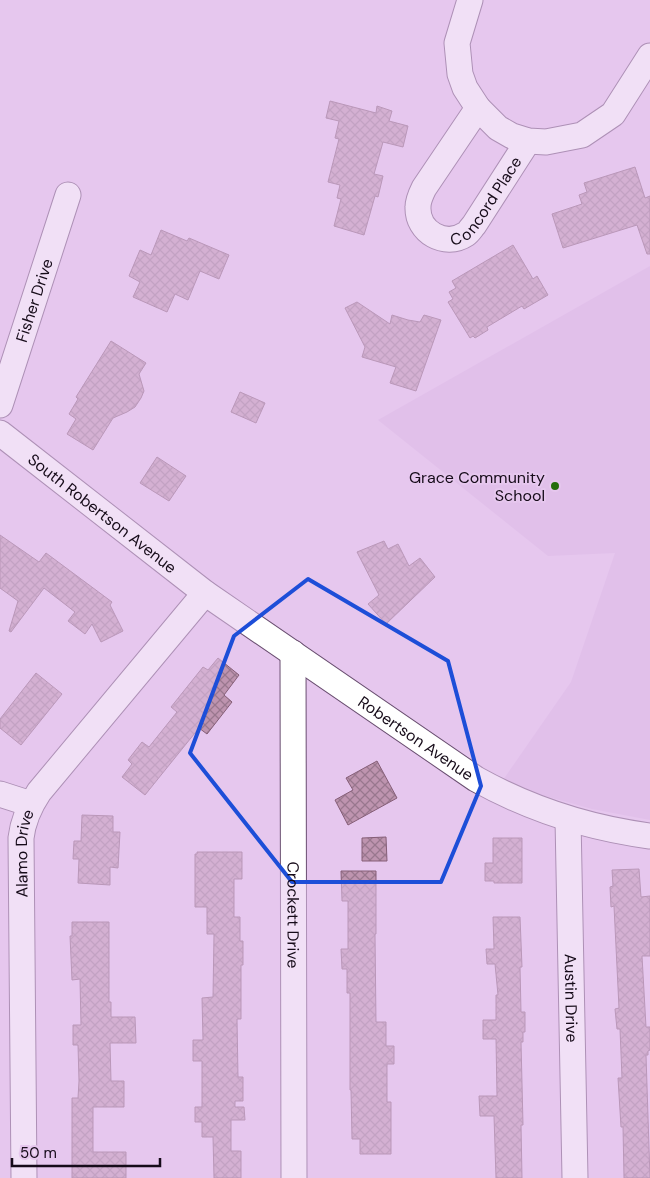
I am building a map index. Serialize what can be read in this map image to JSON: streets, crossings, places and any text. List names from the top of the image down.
{
  "streets": {
    "street": [
      "Concord Place",
      "Fisher Drive",
      "South Robertson Avenue",
      "Robertson Avenue",
      "Alamo Drive",
      "Crockett Drive",
      "Austin Drive"
    ]
  },
  "crossings": [
    ["South Robertson Avenue", "Robertson Avenue"],
    ["South Robertson Avenue", "Alamo Drive"],
    ["Robertson Avenue", "Alamo Drive"],
    ["Robertson Avenue", "Crockett Drive"],
    ["Robertson Avenue", "Austin Drive"]
  ],
  "places": ["Grace Community School"],
  "scale_bar": "50 m"
}
